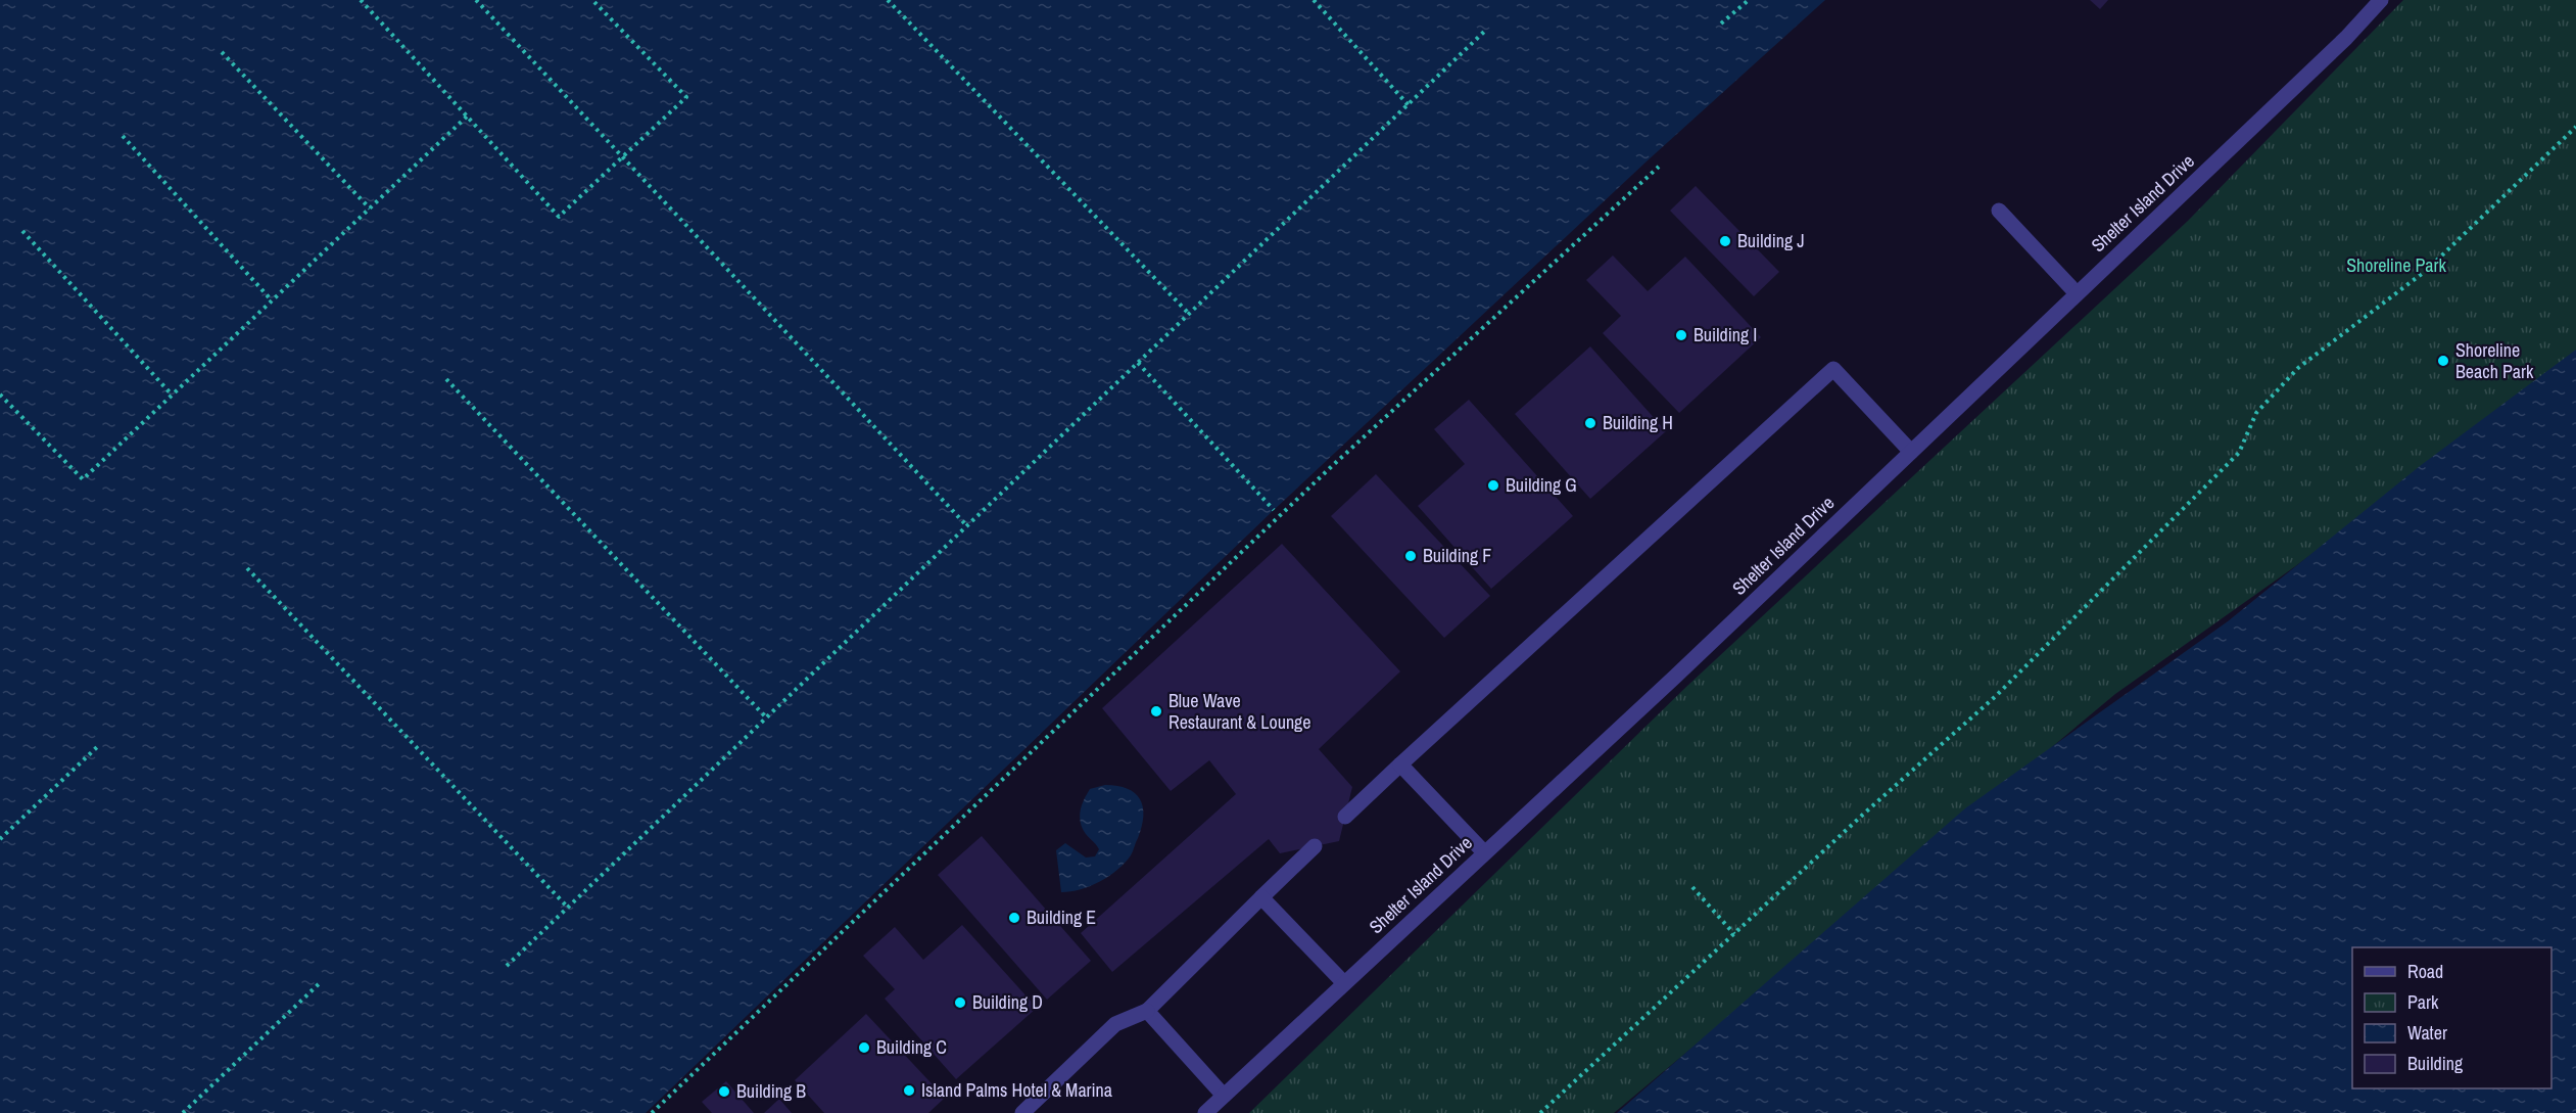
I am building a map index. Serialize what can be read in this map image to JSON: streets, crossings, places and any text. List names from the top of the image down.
{
  "streets": {
    "street": ["Shelter Island Drive"]
  },
  "parks": ["Shoreline Park"],
  "places": [
    "Building J",
    "Building I",
    "Shoreline Beach Park",
    "Building H",
    "Building G",
    "Building F",
    "Blue Wave Restaurant & Lounge",
    "Building E",
    "Building D",
    "Building C",
    "Island Palms Hotel & Marina",
    "Building B"
  ],
  "legend": [
    "Road",
    "Park",
    "Water",
    "Building"
  ]
}
